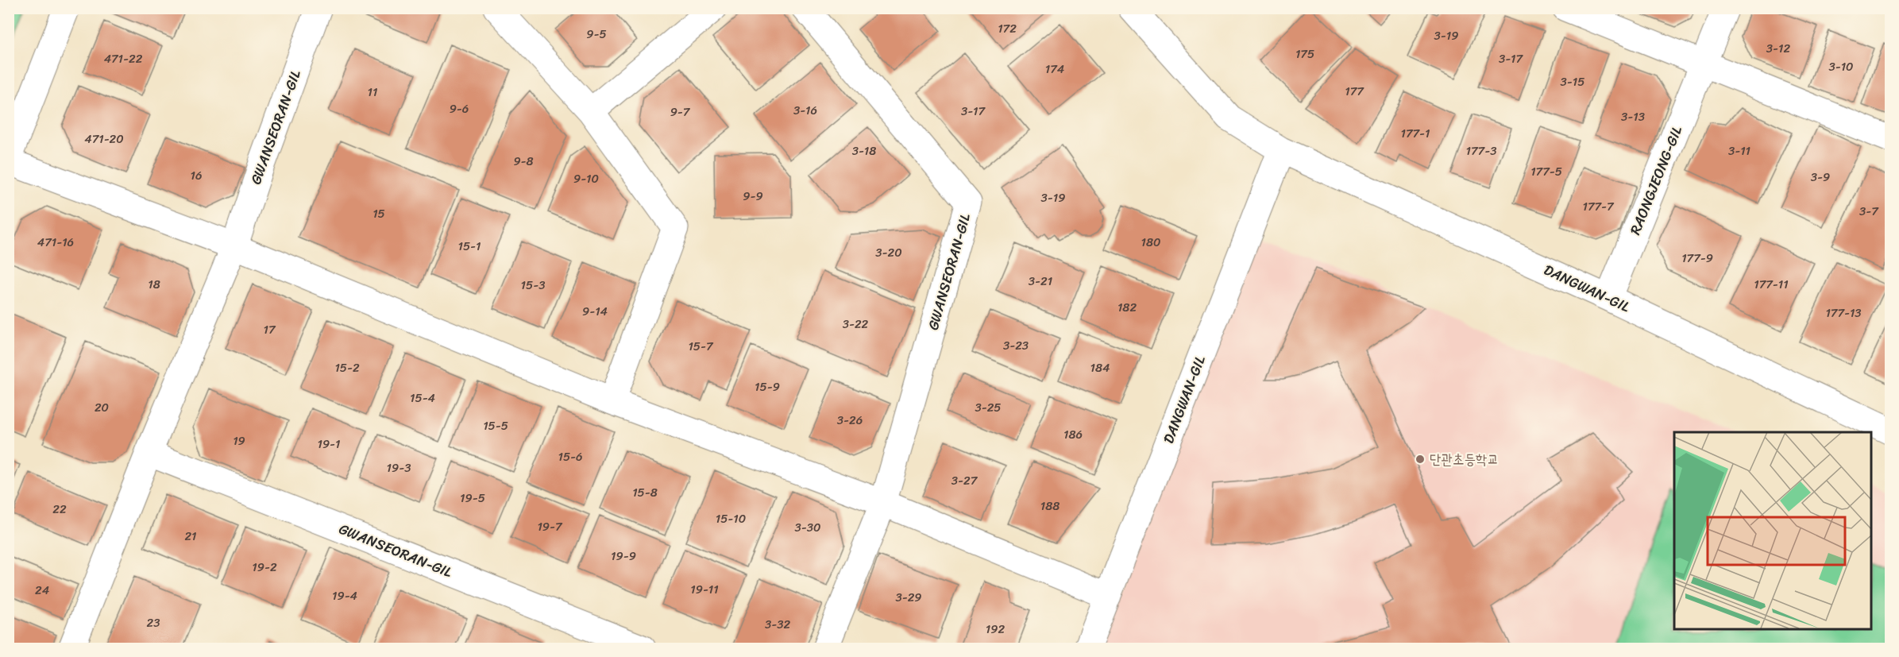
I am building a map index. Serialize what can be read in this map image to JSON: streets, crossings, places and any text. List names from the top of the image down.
{
  "streets": {
    "street": ["GWANSEORAN-GIL", "RAONGJEONG-GIL", "DANGWAN-GIL"]
  },
  "crossings": [
    ["RAONGJEONG-GIL", "DANGWAN-GIL"]
  ],
  "places": ["단관초등학교"],
  "house_numbers": [
    "172",
    "9-5",
    "3-19",
    "3-12",
    "175",
    "471-22",
    "3-17",
    "3-10",
    "174",
    "3-15",
    "177",
    "11",
    "9-6",
    "3-16",
    "3-17",
    "9-7",
    "3-13",
    "177-1",
    "471-20",
    "3-18",
    "177-3",
    "3-11",
    "9-8",
    "177-5",
    "16",
    "3-9",
    "9-10",
    "9-9",
    "3-19",
    "177-7",
    "3-7",
    "15",
    "471-16",
    "180",
    "15-1",
    "3-20",
    "177-9",
    "3-21",
    "18",
    "177-11",
    "15-3",
    "182",
    "9-14",
    "177-13",
    "3-22",
    "17",
    "3-23",
    "15-7",
    "15-2",
    "184",
    "15-9",
    "15-4",
    "20",
    "3-25",
    "3-26",
    "15-5",
    "186",
    "19",
    "19-1",
    "15-6",
    "19-3",
    "3-27",
    "15-8",
    "19-5",
    "188",
    "22",
    "15-10",
    "19-7",
    "3-30",
    "21",
    "19-9",
    "19-2",
    "19-11",
    "24",
    "19-4",
    "3-29",
    "23",
    "3-32",
    "192"
  ]
}
